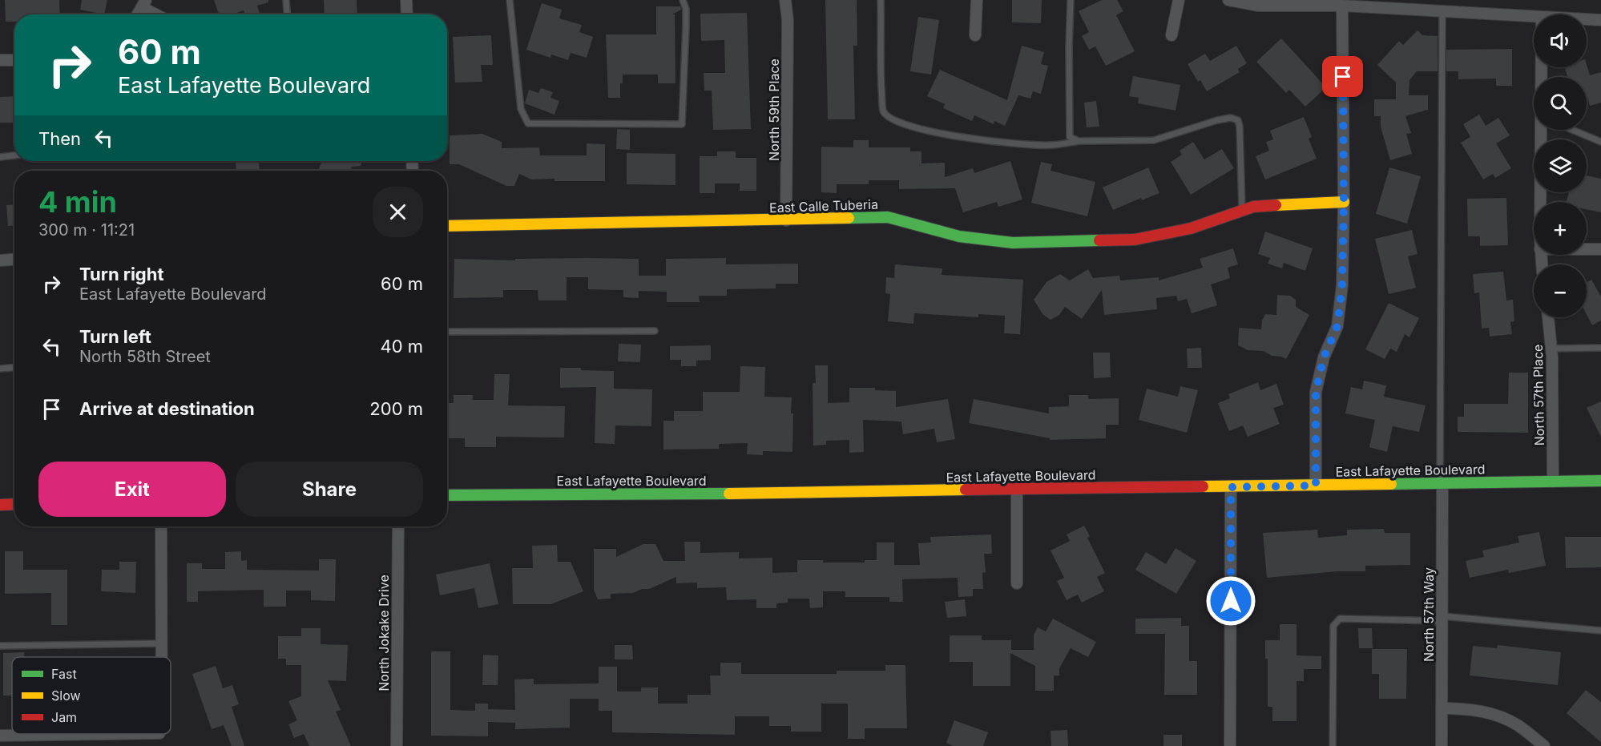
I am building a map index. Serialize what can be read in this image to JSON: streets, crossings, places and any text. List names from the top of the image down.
{
  "streets": {
    "street": [
      "North 59th Place",
      "East Calle Tuberia",
      "North 57th Place",
      "East Lafayette Boulevard",
      "North 57th Way",
      "North Jokake Drive"
    ]
  },
  "crossings": [
    ["North 59th Place", "East Calle Tuberia"],
    ["North 57th Place", "East Lafayette Boulevard"],
    ["East Lafayette Boulevard", "North 57th Way"]
  ],
  "legend": ["Fast", "Slow", "Jam"],
  "page": {
    "map_buttons": ["+", "−"],
    "turn": ["60 m", "East Lafayette Boulevard"],
    "then": "Then",
    "heading": ["4 min", "300 m · 11:21"],
    "list": [
      {
        "name": "Turn right",
        "note": "East Lafayette Boulevard",
        "value": "60 m"
      },
      {
        "name": "Turn left",
        "note": "North 58th Street",
        "value": "40 m"
      },
      {
        "name": "Arrive at destination",
        "value": "200 m"
      }
    ],
    "buttons": ["Exit", "Share"]
  }
}
